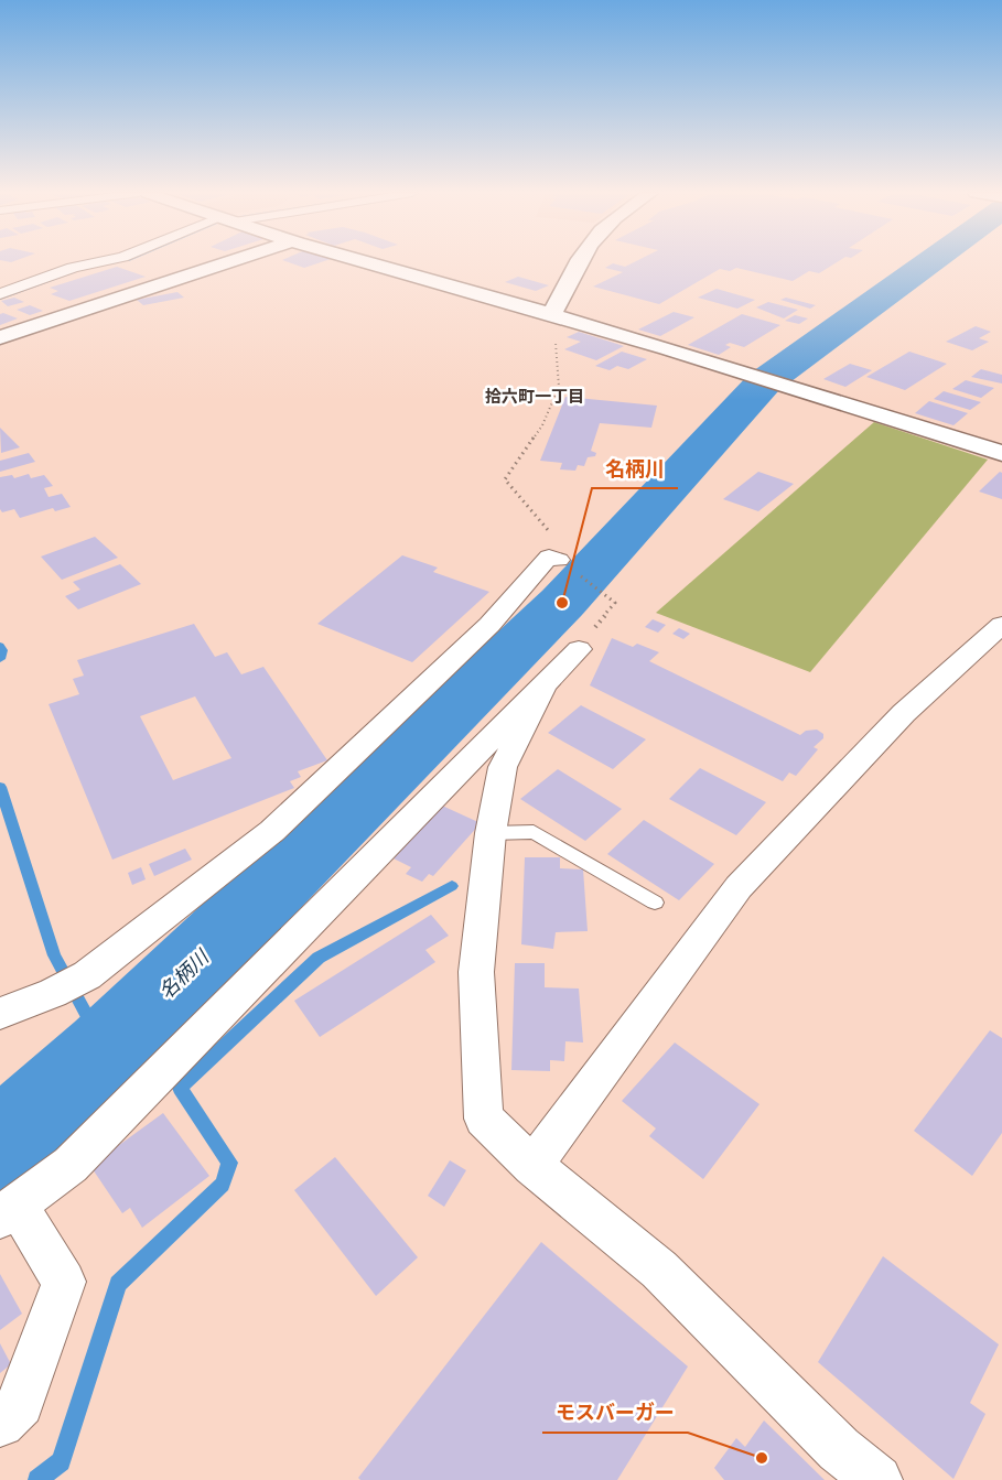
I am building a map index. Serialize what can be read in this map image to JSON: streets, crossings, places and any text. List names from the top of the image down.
{
  "districts": ["拾六町一丁目"],
  "water": ["名柄川"],
  "places": ["名柄川", "モスバーガー"]
}
